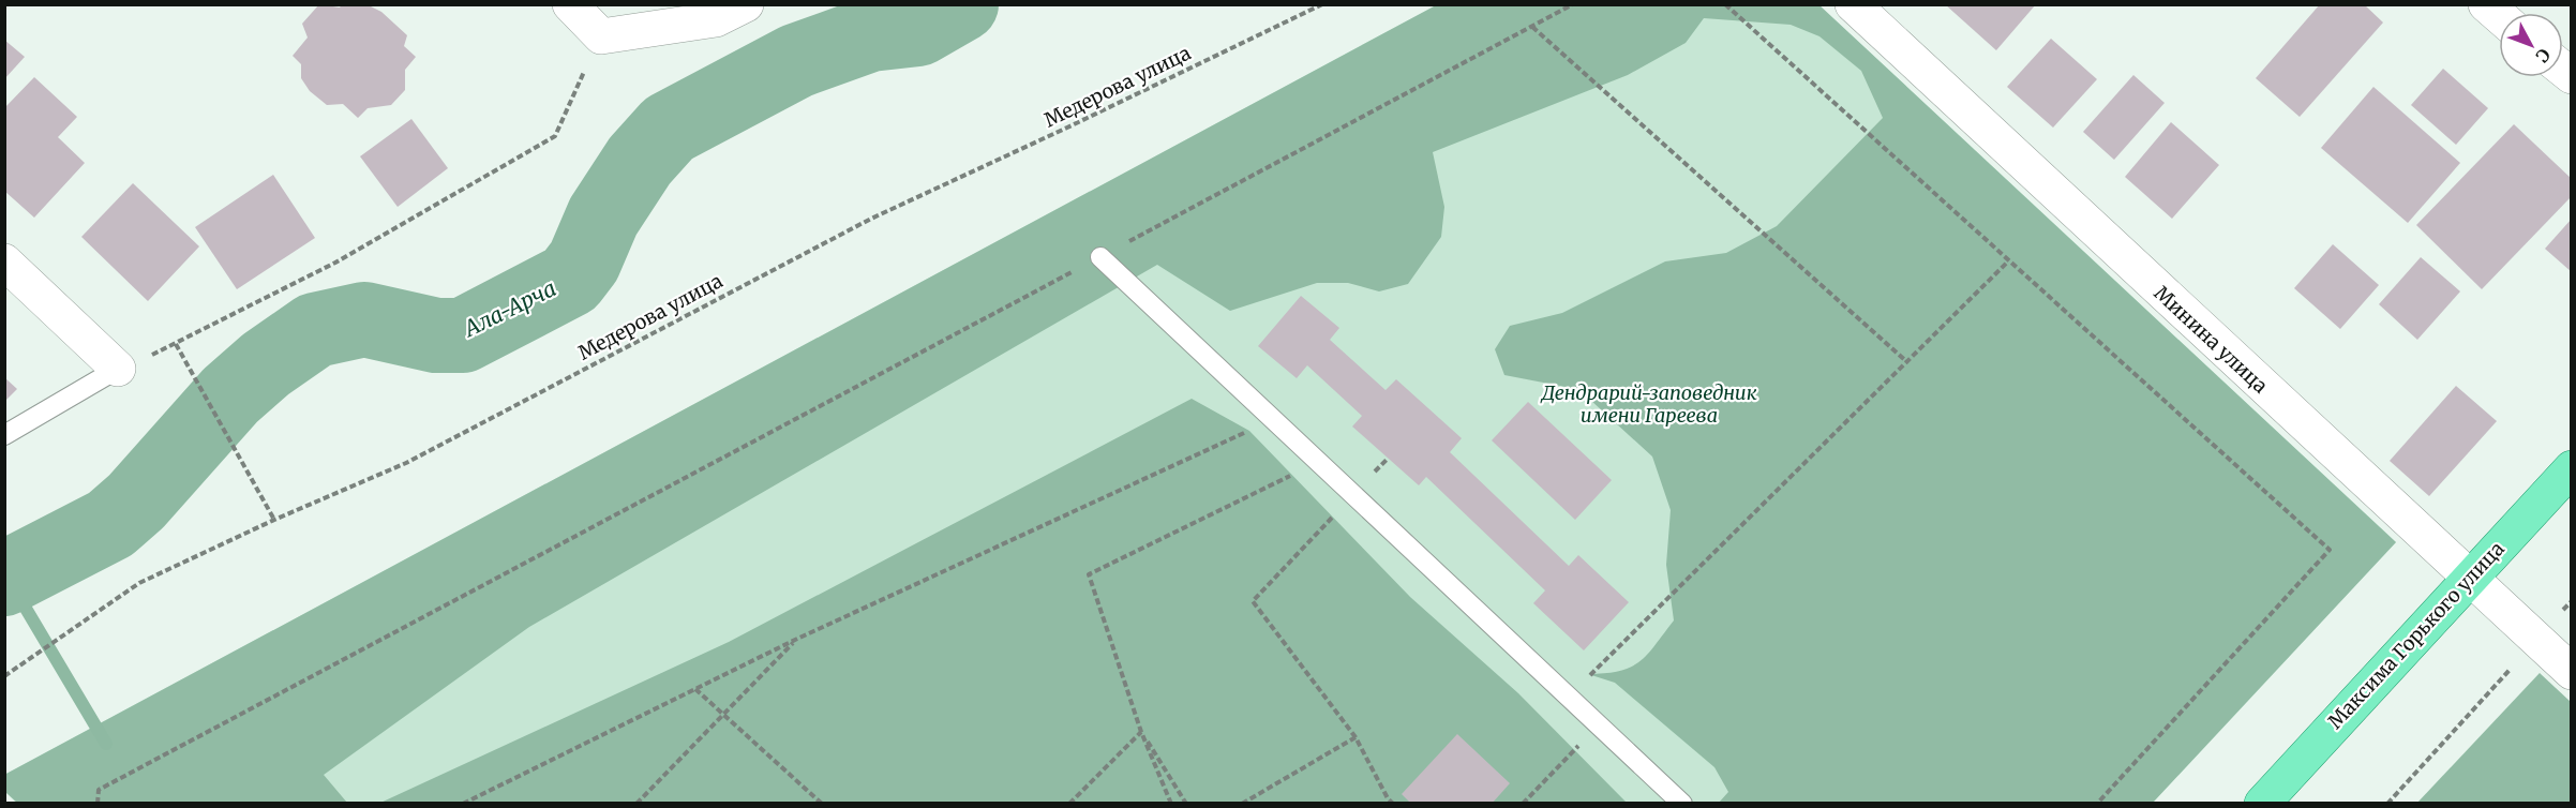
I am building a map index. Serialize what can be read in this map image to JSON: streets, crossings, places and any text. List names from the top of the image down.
{
  "streets": {
    "main road": ["Максима Горького улица"],
    "street": ["Минина улица"],
    "path": ["Медерова улица"]
  },
  "crossings": [
    ["Минина улица", "Максима Горького улица"]
  ],
  "water": ["Ала-Арча"],
  "parks": ["Дендрарий-заповедник имени Гареева"],
  "north": "bottom right"
}
